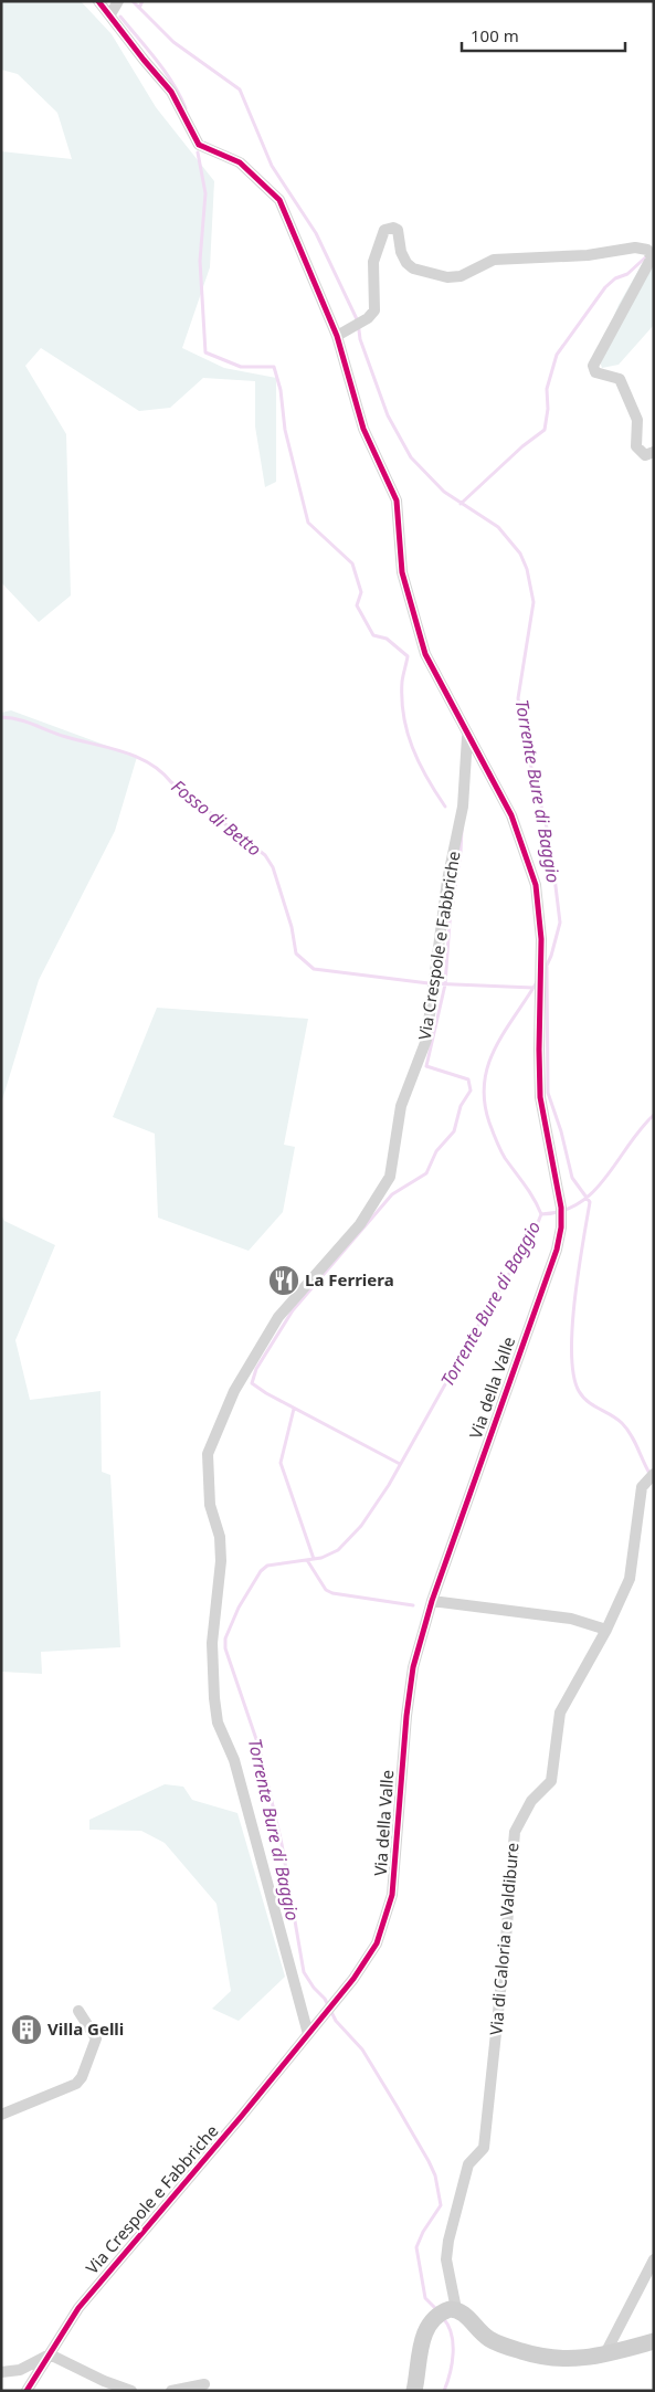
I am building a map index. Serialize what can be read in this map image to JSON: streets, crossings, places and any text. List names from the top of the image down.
{
  "streets": {
    "street": ["Via Crespole e Fabbriche", "Via della Valle", "Via di Caloria e Valdibure"]
  },
  "crossings": [
    ["Via Crespole e Fabbriche", "Via della Valle"]
  ],
  "water": ["Torrente Bure di Baggio", "Fosso di Betto"],
  "places": {
    "restaurant": ["La Ferriera"],
    "building": ["Villa Gelli"]
  },
  "scale_bar": "100 m"
}
